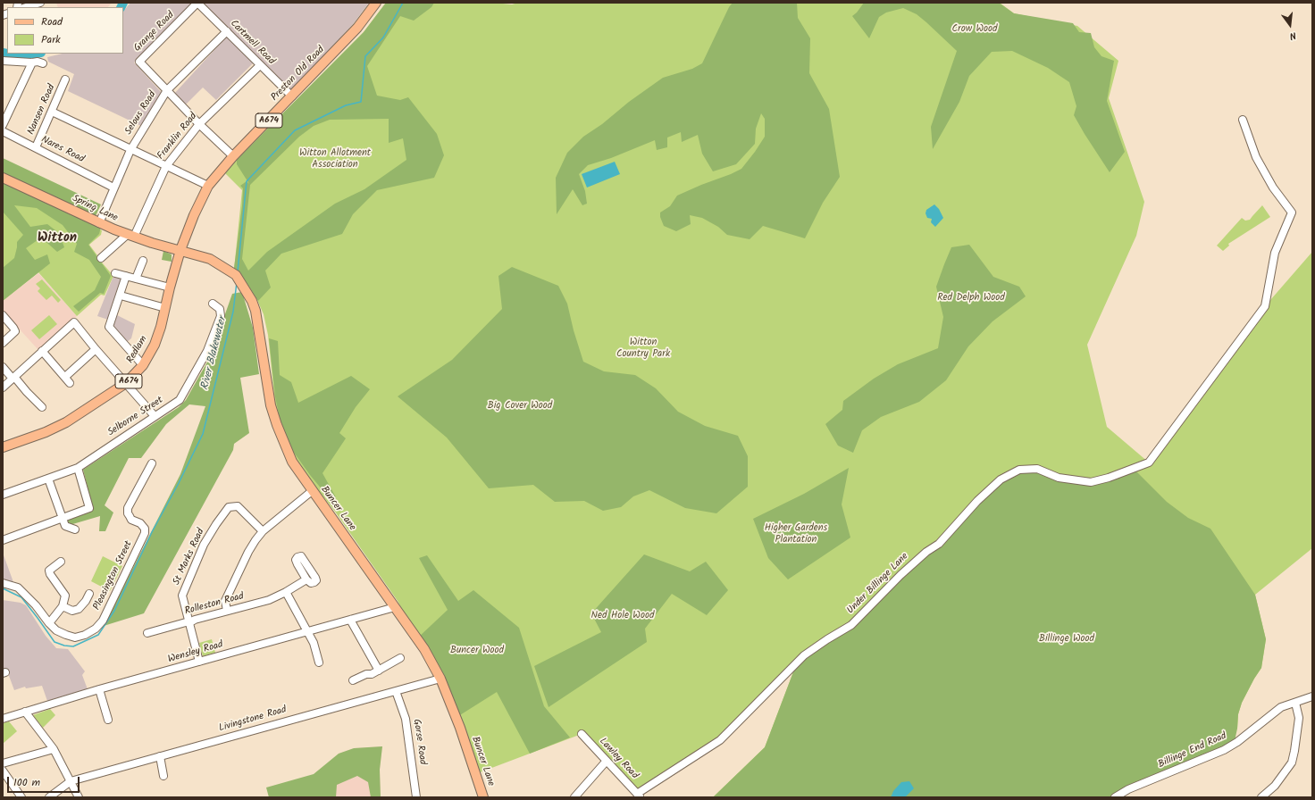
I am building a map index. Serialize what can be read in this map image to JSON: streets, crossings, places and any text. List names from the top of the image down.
{
  "streets": {
    "main road": [
      "Preston Old Road",
      "A674",
      "Spring Lane",
      "Redlam",
      "Buncer Lane"
    ],
    "street": [
      "Grange Road",
      "Cartmell Road",
      "Nansen Road",
      "Selous Road",
      "Franklin Road",
      "Nares Road",
      "Selborne Street",
      "St Marks Road",
      "Pleasington Street",
      "Under Billinge Lane",
      "Rolleston Road",
      "Wensley Road",
      "Livingstone Road",
      "Gorse Road",
      "Billinge End Road",
      "Lawley Road"
    ]
  },
  "crossings": [
    ["Grange Road", "Cartmell Road"],
    ["Grange Road", "Selous Road"],
    ["Cartmell Road", "Preston Old Road"],
    ["Cartmell Road", "Selous Road"],
    ["Cartmell Road", "Franklin Road"],
    ["Preston Old Road", "Spring Lane"],
    ["Preston Old Road", "Redlam"],
    ["Preston Old Road", "Buncer Lane"],
    ["Nansen Road", "Nares Road"],
    ["Selous Road", "Nares Road"],
    ["Selous Road", "Spring Lane"],
    ["Franklin Road", "Spring Lane"],
    ["Spring Lane", "Redlam"],
    ["Spring Lane", "Buncer Lane"],
    ["Redlam", "Buncer Lane"],
    ["Buncer Lane", "Wensley Road"],
    ["Buncer Lane", "Livingstone Road"],
    ["St Marks Road", "Rolleston Road"],
    ["St Marks Road", "Wensley Road"],
    ["Under Billinge Lane", "Lawley Road"],
    ["Livingstone Road", "Gorse Road"]
  ],
  "districts": ["Witton"],
  "water": ["River Blakewater"],
  "parks": [
    "Crow Wood",
    "Witton Allotment Association",
    "Red Delph Wood",
    "Witton Country Park",
    "Big Cover Wood",
    "Higher Gardens Plantation",
    "Ned Hole Wood",
    "Billinge Wood",
    "Buncer Wood"
  ],
  "legend": ["Road", "Park"],
  "scale_bar": "100 m",
  "north": "bottom"
}
